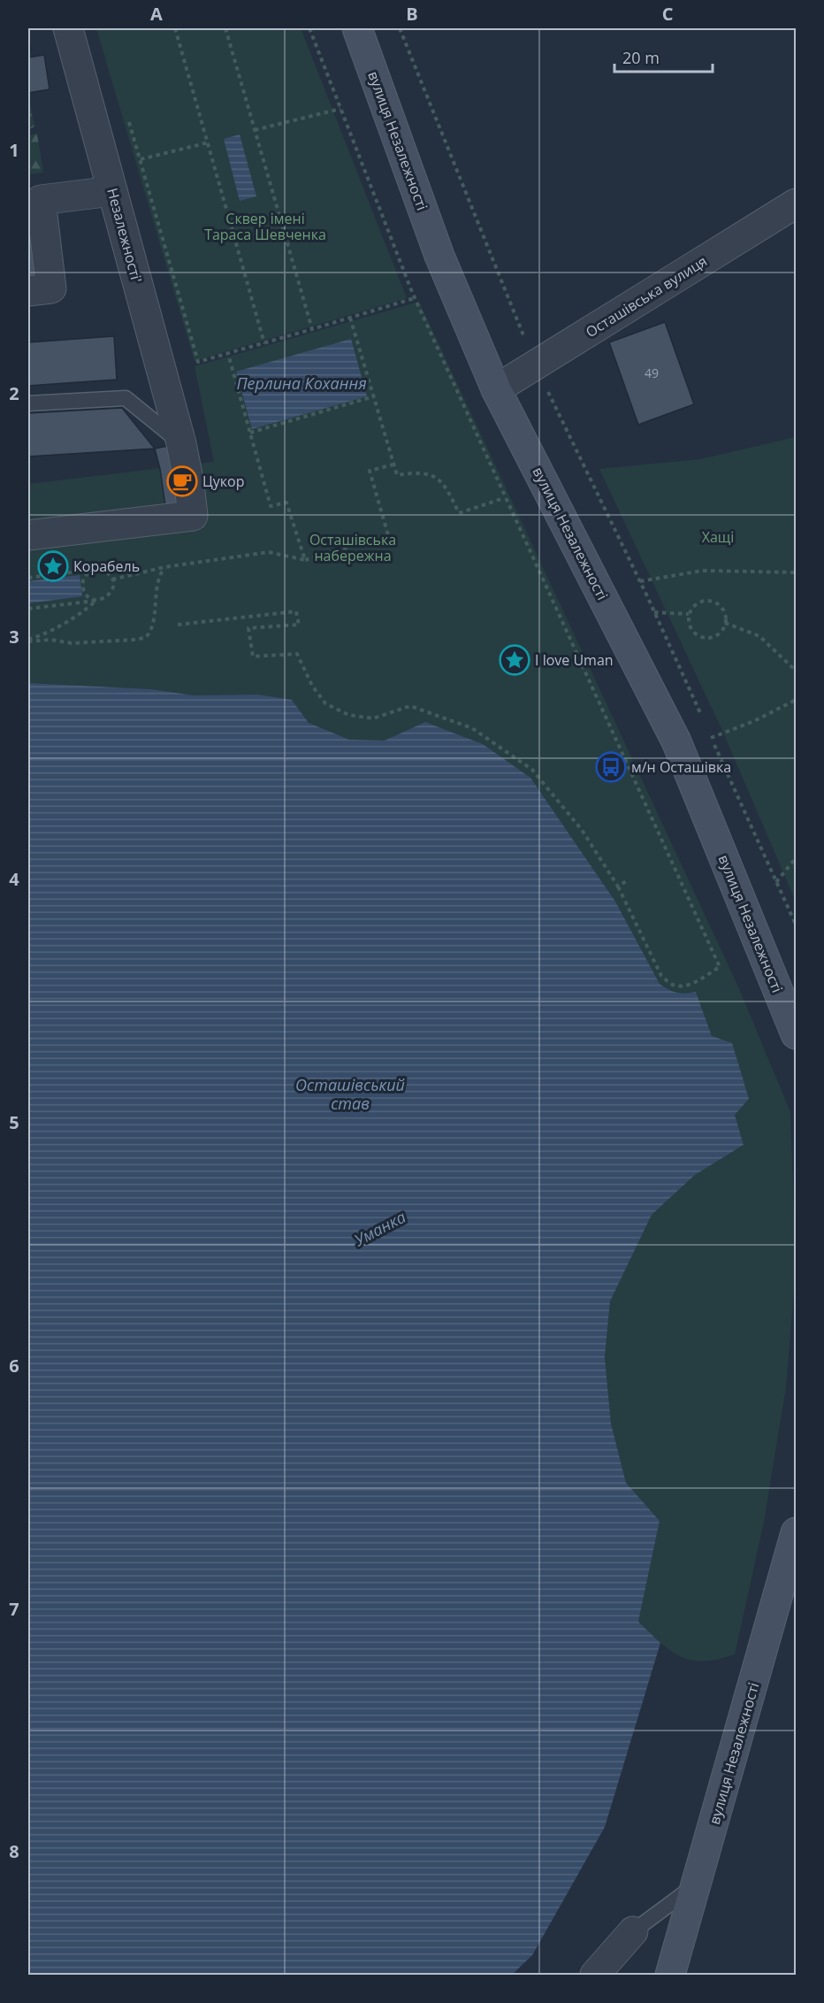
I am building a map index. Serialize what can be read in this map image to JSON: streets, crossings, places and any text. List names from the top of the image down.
{
  "streets": {
    "main road": ["вулиця Незалежності"],
    "street": ["Незалежності'", "Осташівська вулиця"]
  },
  "crossings": [
    ["вулиця Незалежності", "Осташівська вулиця"]
  ],
  "water": ["Перлина Кохання", "Осташівський став", "Уманка"],
  "parks": ["Сквер імені Тараса Шевченка", "Хащі", "Осташівська набережна"],
  "places": {
    "cafe": ["Цукор"],
    "place": ["Корабель", "I love Uman"],
    "bus stop": ["м/н Осташівка"]
  },
  "house_numbers": ["49"],
  "scale_bar": "20 m",
  "grid": {
    "columns": ["A", "B", "C"],
    "rows": [
      "1",
      "2",
      "3",
      "4",
      "5",
      "6",
      "7",
      "8"
    ]
  }
}
